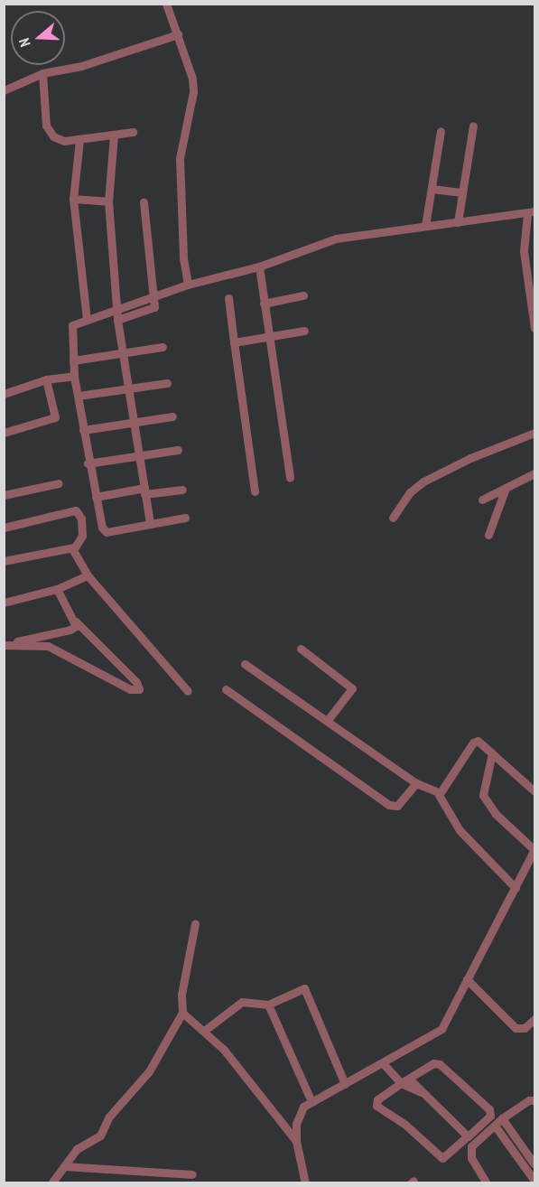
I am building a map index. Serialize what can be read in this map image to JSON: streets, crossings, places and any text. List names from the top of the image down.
{
  "north": "left"
}
